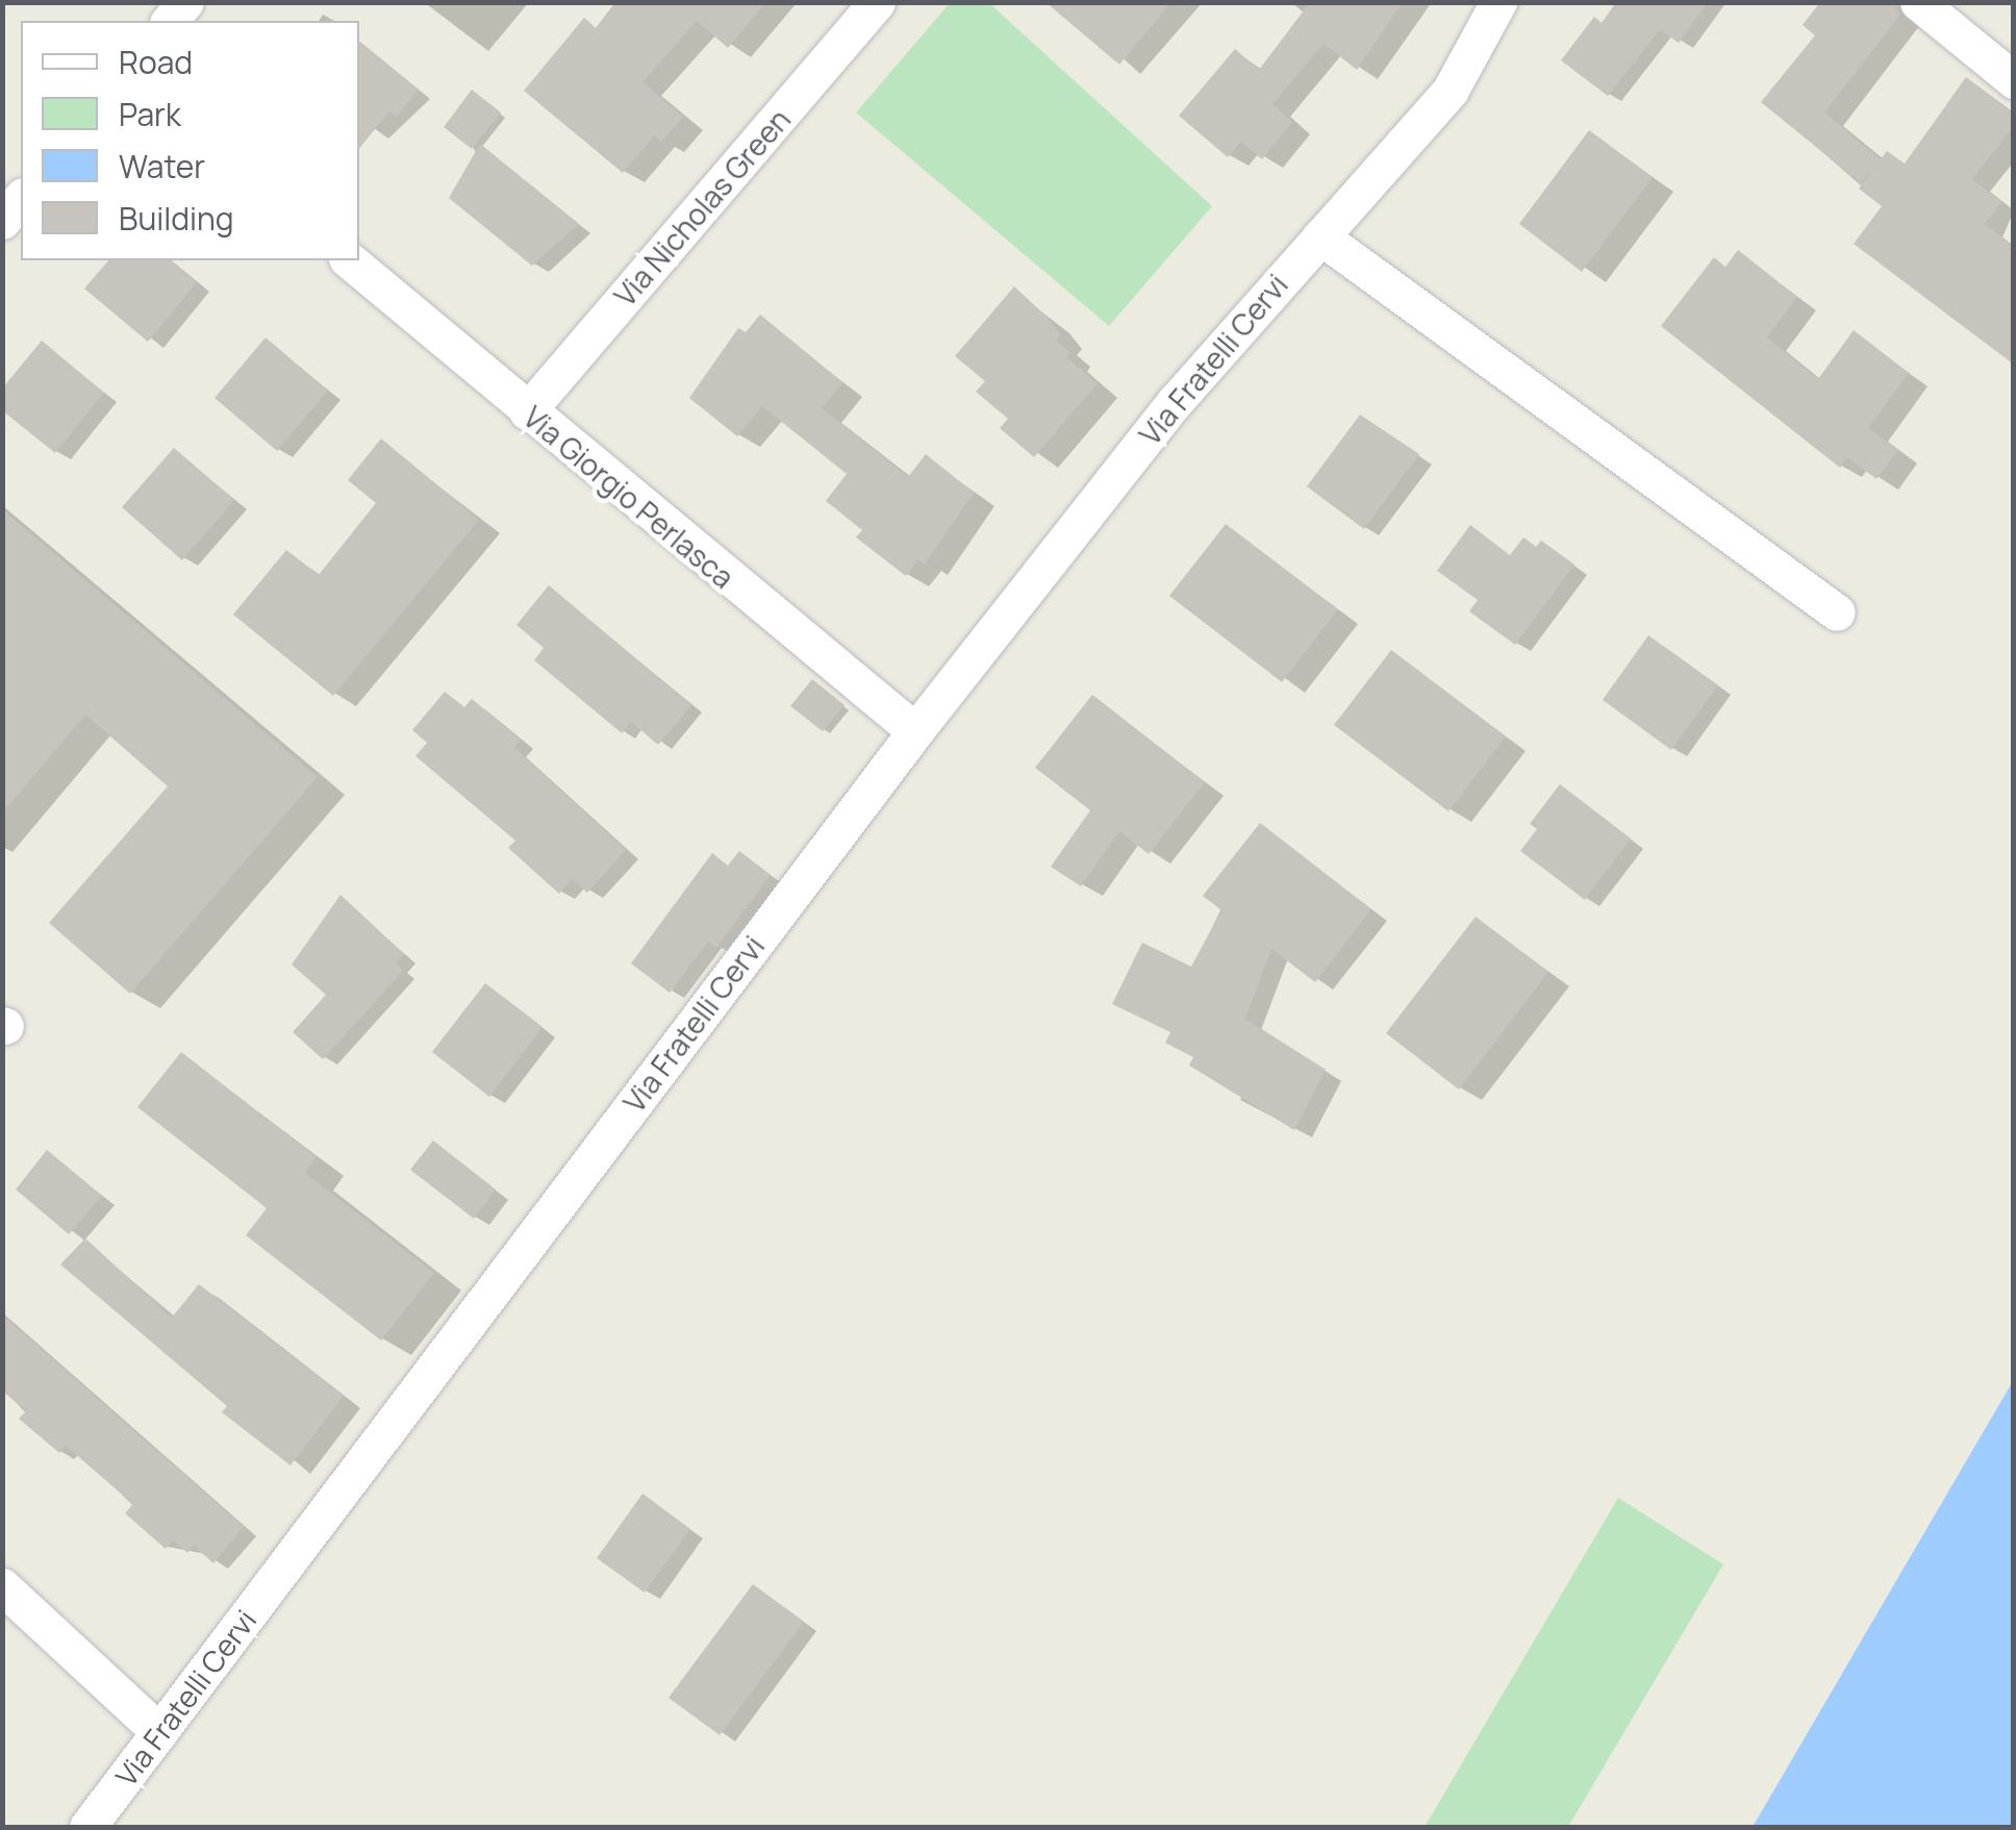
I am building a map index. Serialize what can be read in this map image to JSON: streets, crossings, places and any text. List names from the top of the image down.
{
  "streets": {
    "street": ["Via Nicholas Green", "Via Fratelli Cervi", "Via Giorgio Perlasca"]
  },
  "crossings": [
    ["Via Nicholas Green", "Via Giorgio Perlasca"],
    ["Via Fratelli Cervi", "Via Giorgio Perlasca"]
  ],
  "legend": [
    "Road",
    "Park",
    "Water",
    "Building"
  ]
}
